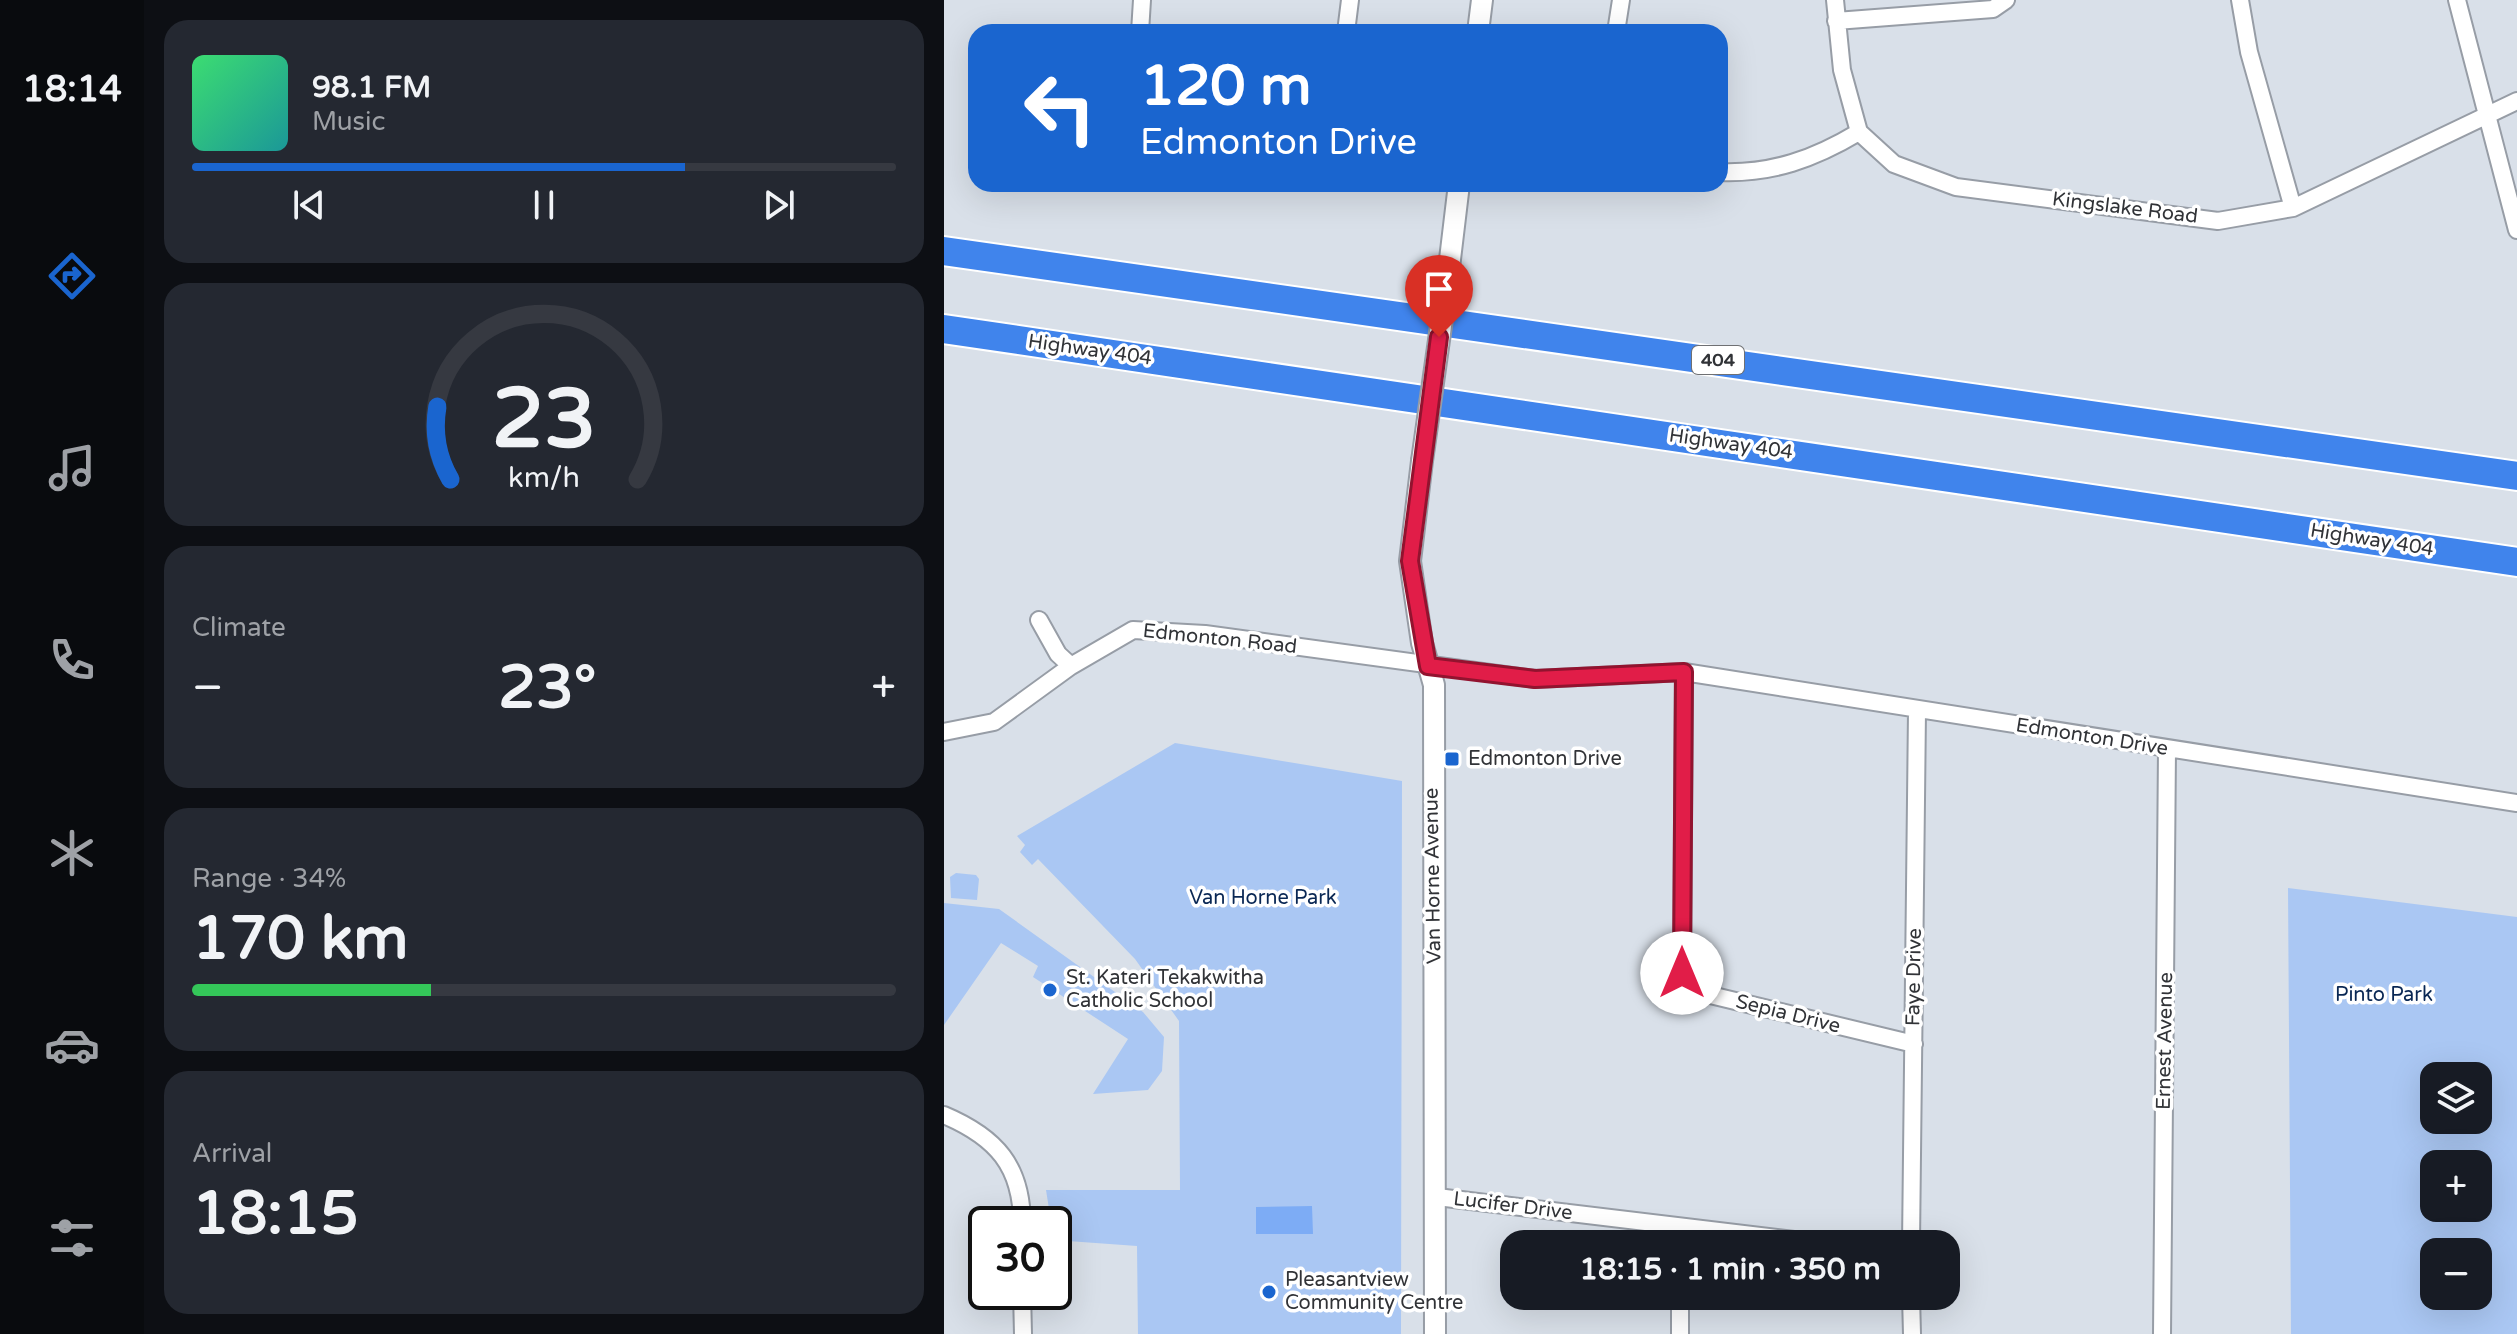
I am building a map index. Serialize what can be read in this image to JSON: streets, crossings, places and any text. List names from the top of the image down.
{
  "streets": {
    "highway": ["Highway 404", "404"],
    "street": [
      "Kingslake Road",
      "Edmonton Road",
      "Edmonton Drive",
      "Van Horne Avenue",
      "Faye Drive",
      "Sepia Drive",
      "Ernest Avenue",
      "Lucifer Drive"
    ]
  },
  "crossings": [
    ["Edmonton Road", "Edmonton Drive"],
    ["Edmonton Road", "Van Horne Avenue"],
    ["Edmonton Drive", "Van Horne Avenue"],
    ["Edmonton Drive", "Faye Drive"],
    ["Edmonton Drive", "Sepia Drive"],
    ["Edmonton Drive", "Ernest Avenue"],
    ["Van Horne Avenue", "Lucifer Drive"],
    ["Faye Drive", "Sepia Drive"]
  ],
  "parks": ["Van Horne Park", "Pinto Park"],
  "places": {
    "transit": ["Edmonton Drive"],
    "other": ["St. Kateri Tekakwitha Catholic School", "Pleasantview Community Centre"]
  },
  "page": {
    "tabs": "18:14",
    "turn": ["120 m", "Edmonton Drive"],
    "song": ["98.1 FM", "Music"],
    "tile": [
      "Climate",
      ["Range · 34%", "170 km"],
      ["Arrival", "18:15"]
    ],
    "heat": ["−", "23°", "+"],
    "map_buttons": ["+", "−"],
    "limit": "30",
    "trip": "18:15 · 1 min · 350 m",
    "gauge": ["23", "km/h"]
  }
}
